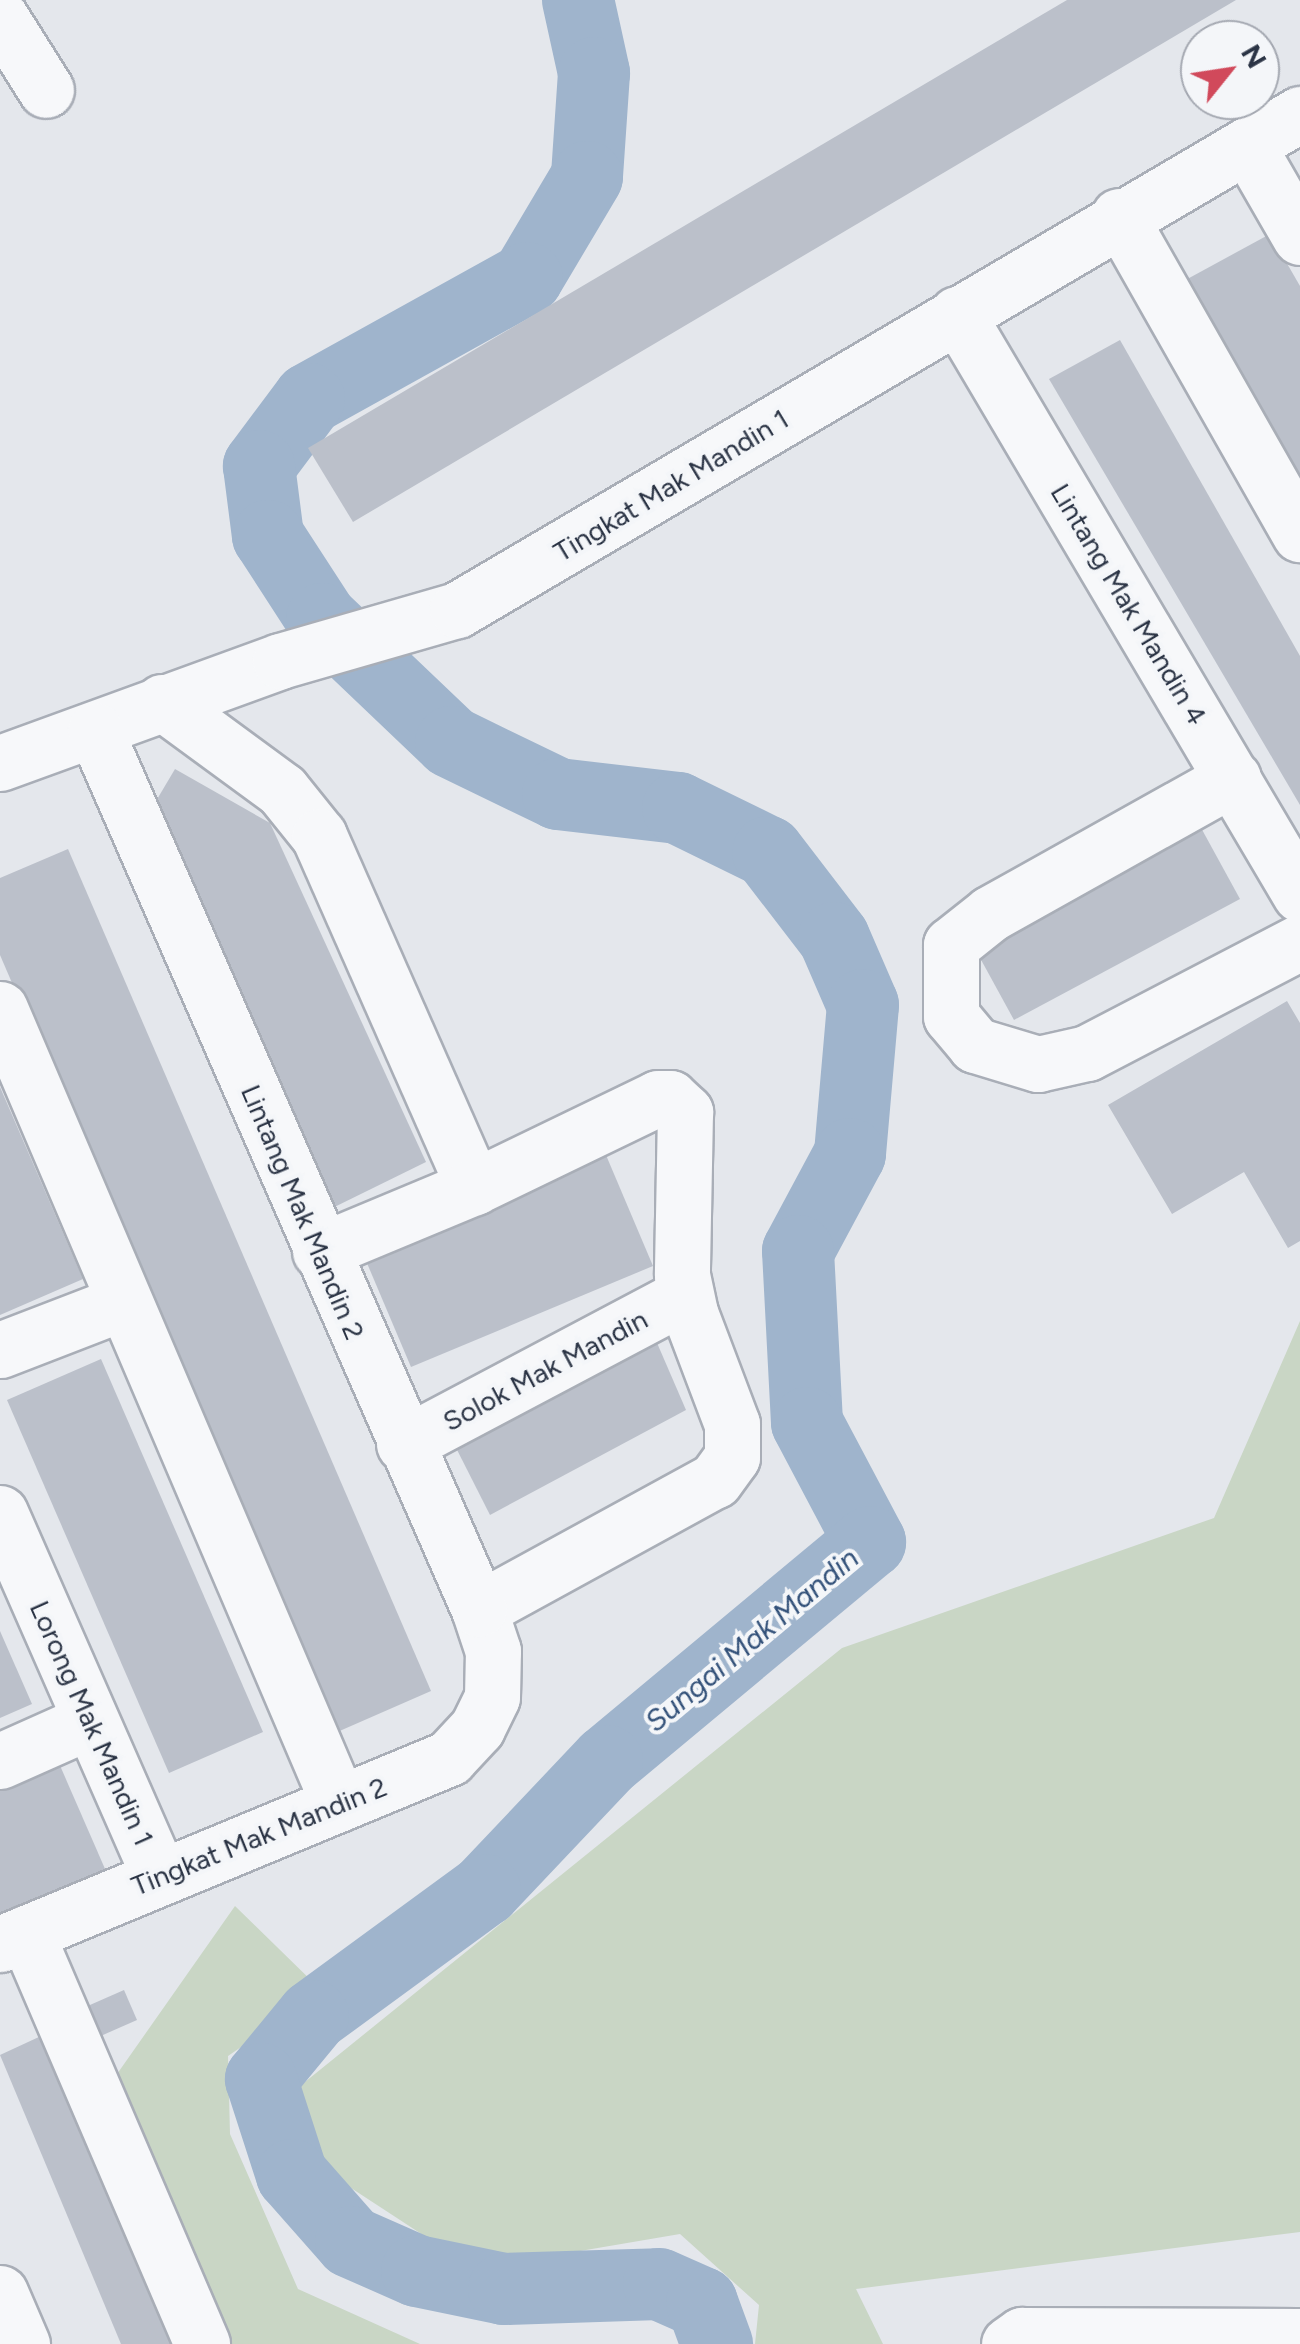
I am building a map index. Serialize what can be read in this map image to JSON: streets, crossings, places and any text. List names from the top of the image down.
{
  "streets": {
    "street": [
      "Tingkat Mak Mandin 1",
      "Lintang Mak Mandin 4",
      "Lintang Mak Mandin 2",
      "Solok Mak Mandin",
      "Lorong Mak Mandin 1",
      "Tingkat Mak Mandin 2"
    ]
  },
  "crossings": [
    ["Tingkat Mak Mandin 1", "Lintang Mak Mandin 4"],
    ["Tingkat Mak Mandin 1", "Lintang Mak Mandin 2"],
    ["Lintang Mak Mandin 2", "Solok Mak Mandin"],
    ["Lintang Mak Mandin 2", "Tingkat Mak Mandin 2"],
    ["Lorong Mak Mandin 1", "Tingkat Mak Mandin 2"]
  ],
  "water": ["Sungai Mak Mandin"],
  "north": "top right"
}
